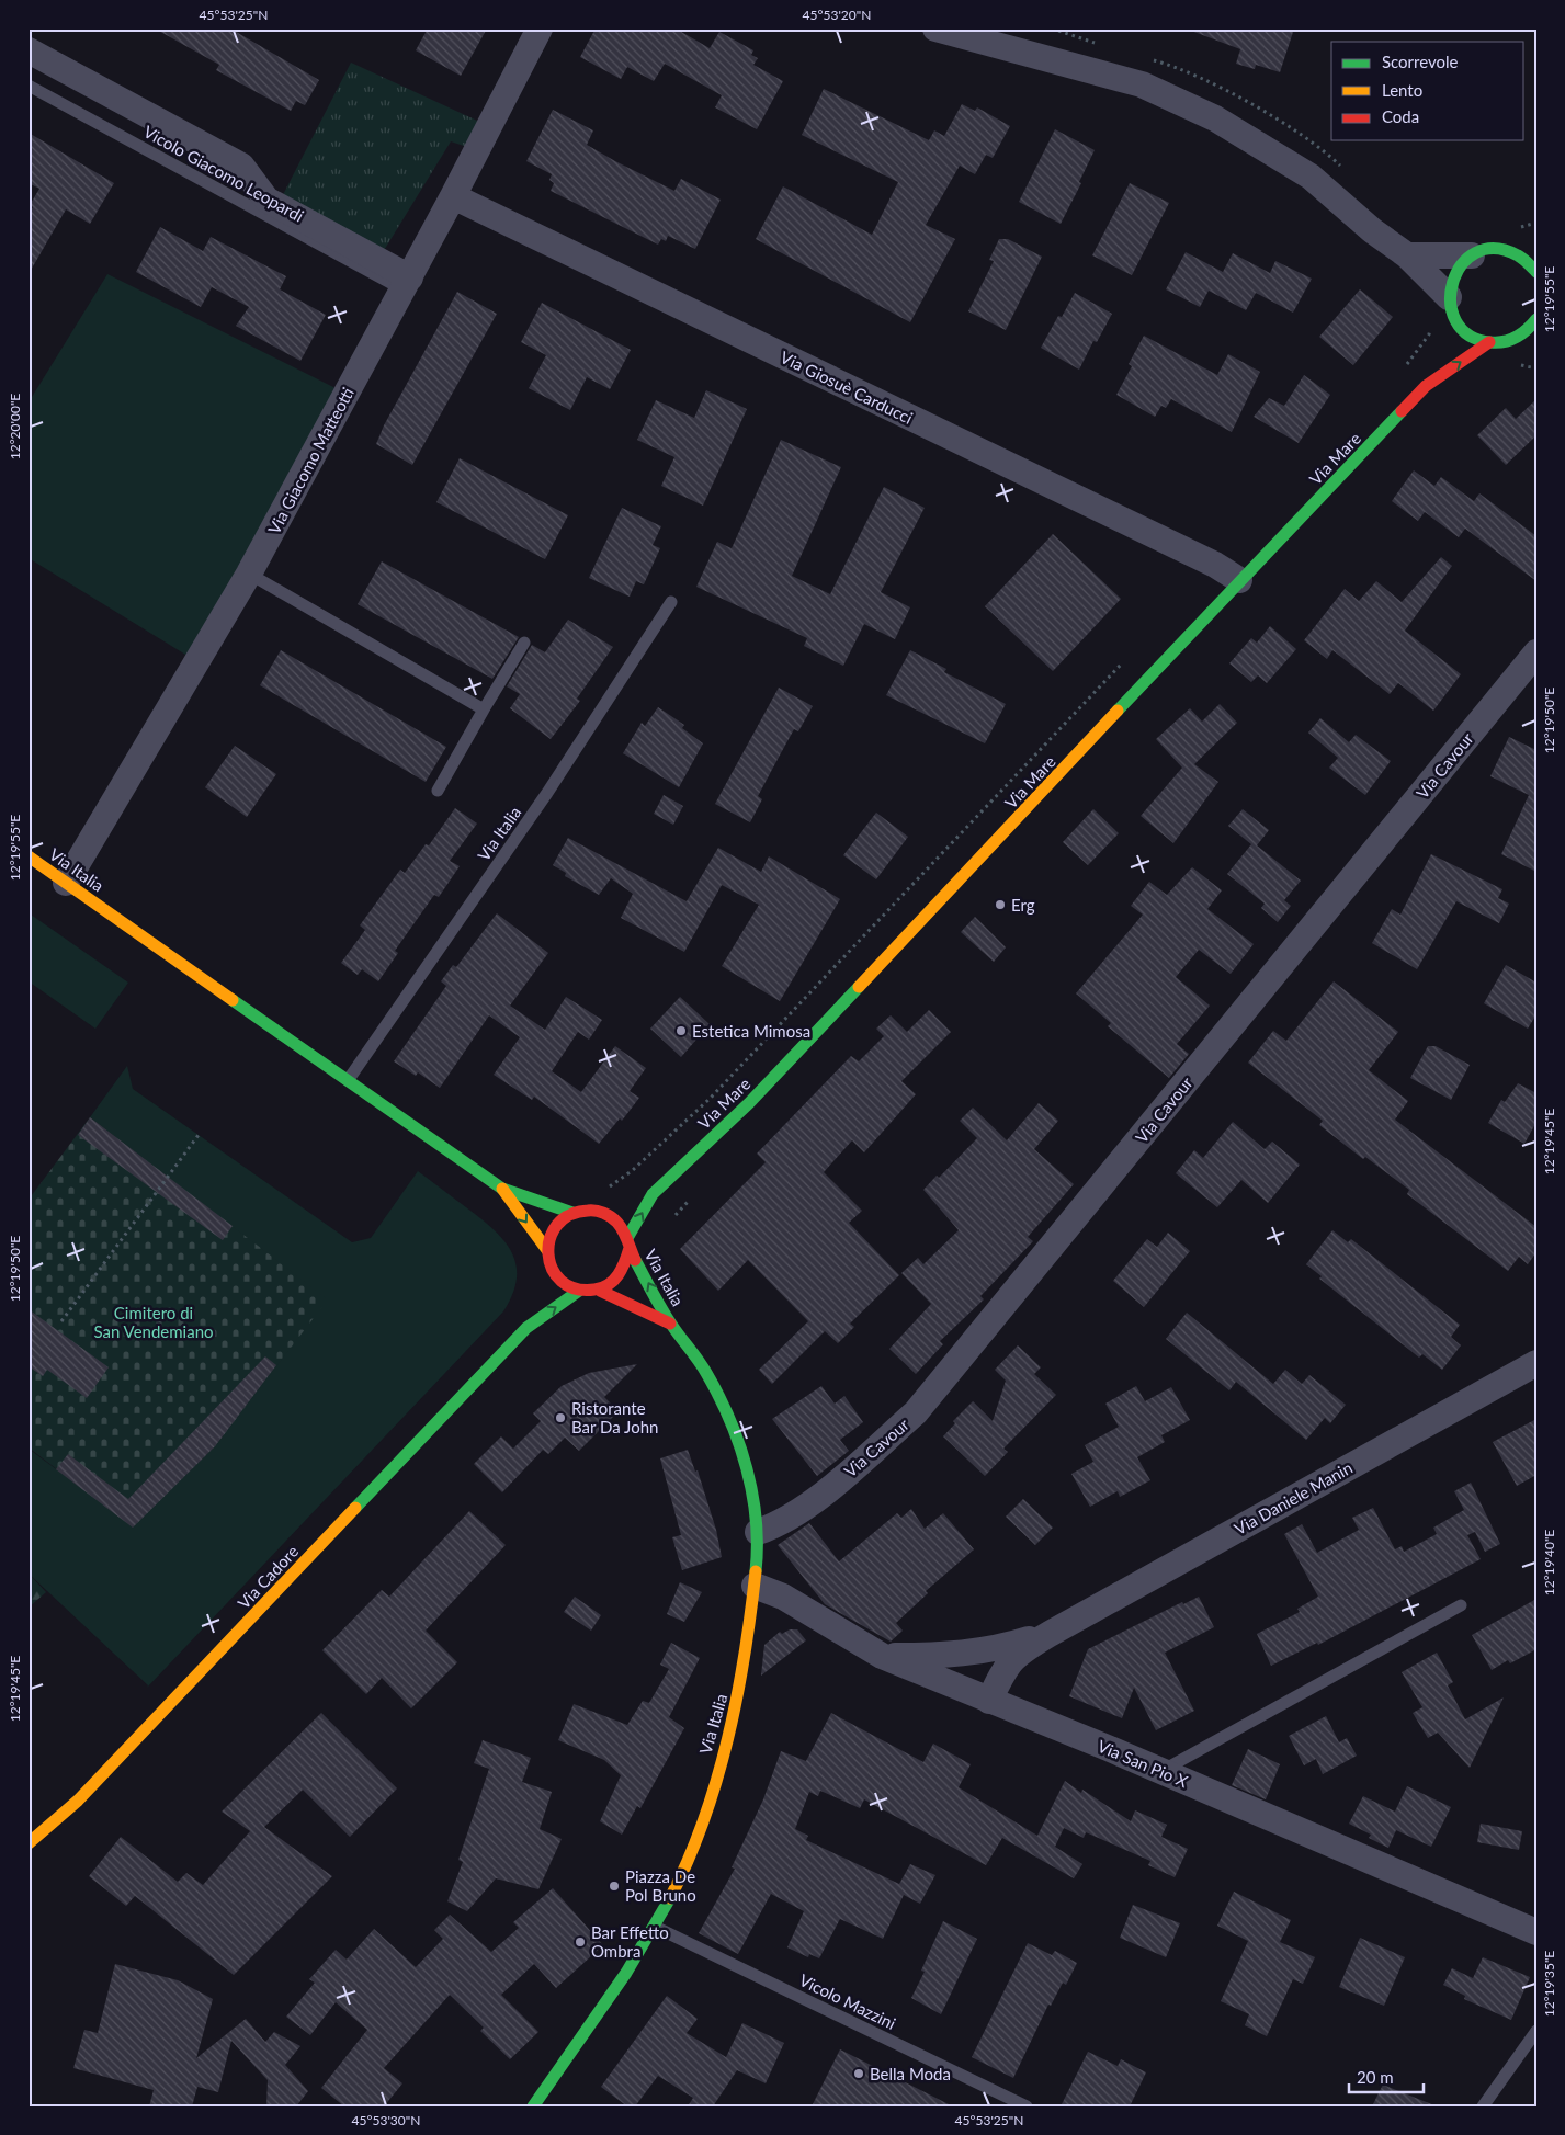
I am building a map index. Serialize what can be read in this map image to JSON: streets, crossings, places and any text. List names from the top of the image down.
{
  "streets": {
    "main road": ["Via Mare", "Via Italia", "Via Cadore"],
    "street": [
      "Via Giosuè Carducci",
      "Via Giacomo Matteotti",
      "Via Cavour",
      "Via Daniele Manin",
      "Via San Pio X"
    ],
    "lane": ["Vicolo Giacomo Leopardi", "Vicolo Mazzini"]
  },
  "crossings": [
    ["Vicolo Giacomo Leopardi", "Via Giacomo Matteotti"],
    ["Via Giosuè Carducci", "Via Mare"],
    ["Via Giosuè Carducci", "Via Giacomo Matteotti"],
    ["Via Mare", "Via Italia"],
    ["Via Mare", "Via Cadore"],
    ["Via Giacomo Matteotti", "Via Italia"],
    ["Via Cavour", "Via Italia"],
    ["Via Italia", "Via Cadore"],
    ["Via Italia", "Via San Pio X"],
    ["Via Italia", "Vicolo Mazzini"],
    ["Via Daniele Manin", "Via San Pio X"]
  ],
  "parks": ["Cimitero di San Vendemiano"],
  "places": [
    "Erg",
    "Estetica Mimosa",
    "Ristorante Bar Da John",
    "Piazza De Pol Bruno",
    "Bar Effetto Ombra",
    "Bella Moda"
  ],
  "legend": ["Scorrevole", "Lento", "Coda"],
  "scale_bar": "20 m",
  "coordinates": [
    "45°53'25\"N",
    "45°53'20\"N",
    "12°19'55\"E",
    "12°20'00\"E",
    "12°19'50\"E",
    "12°19'45\"E",
    "12°19'40\"E",
    "12°19'35\"E",
    "45°53'30\"N"
  ]
}
